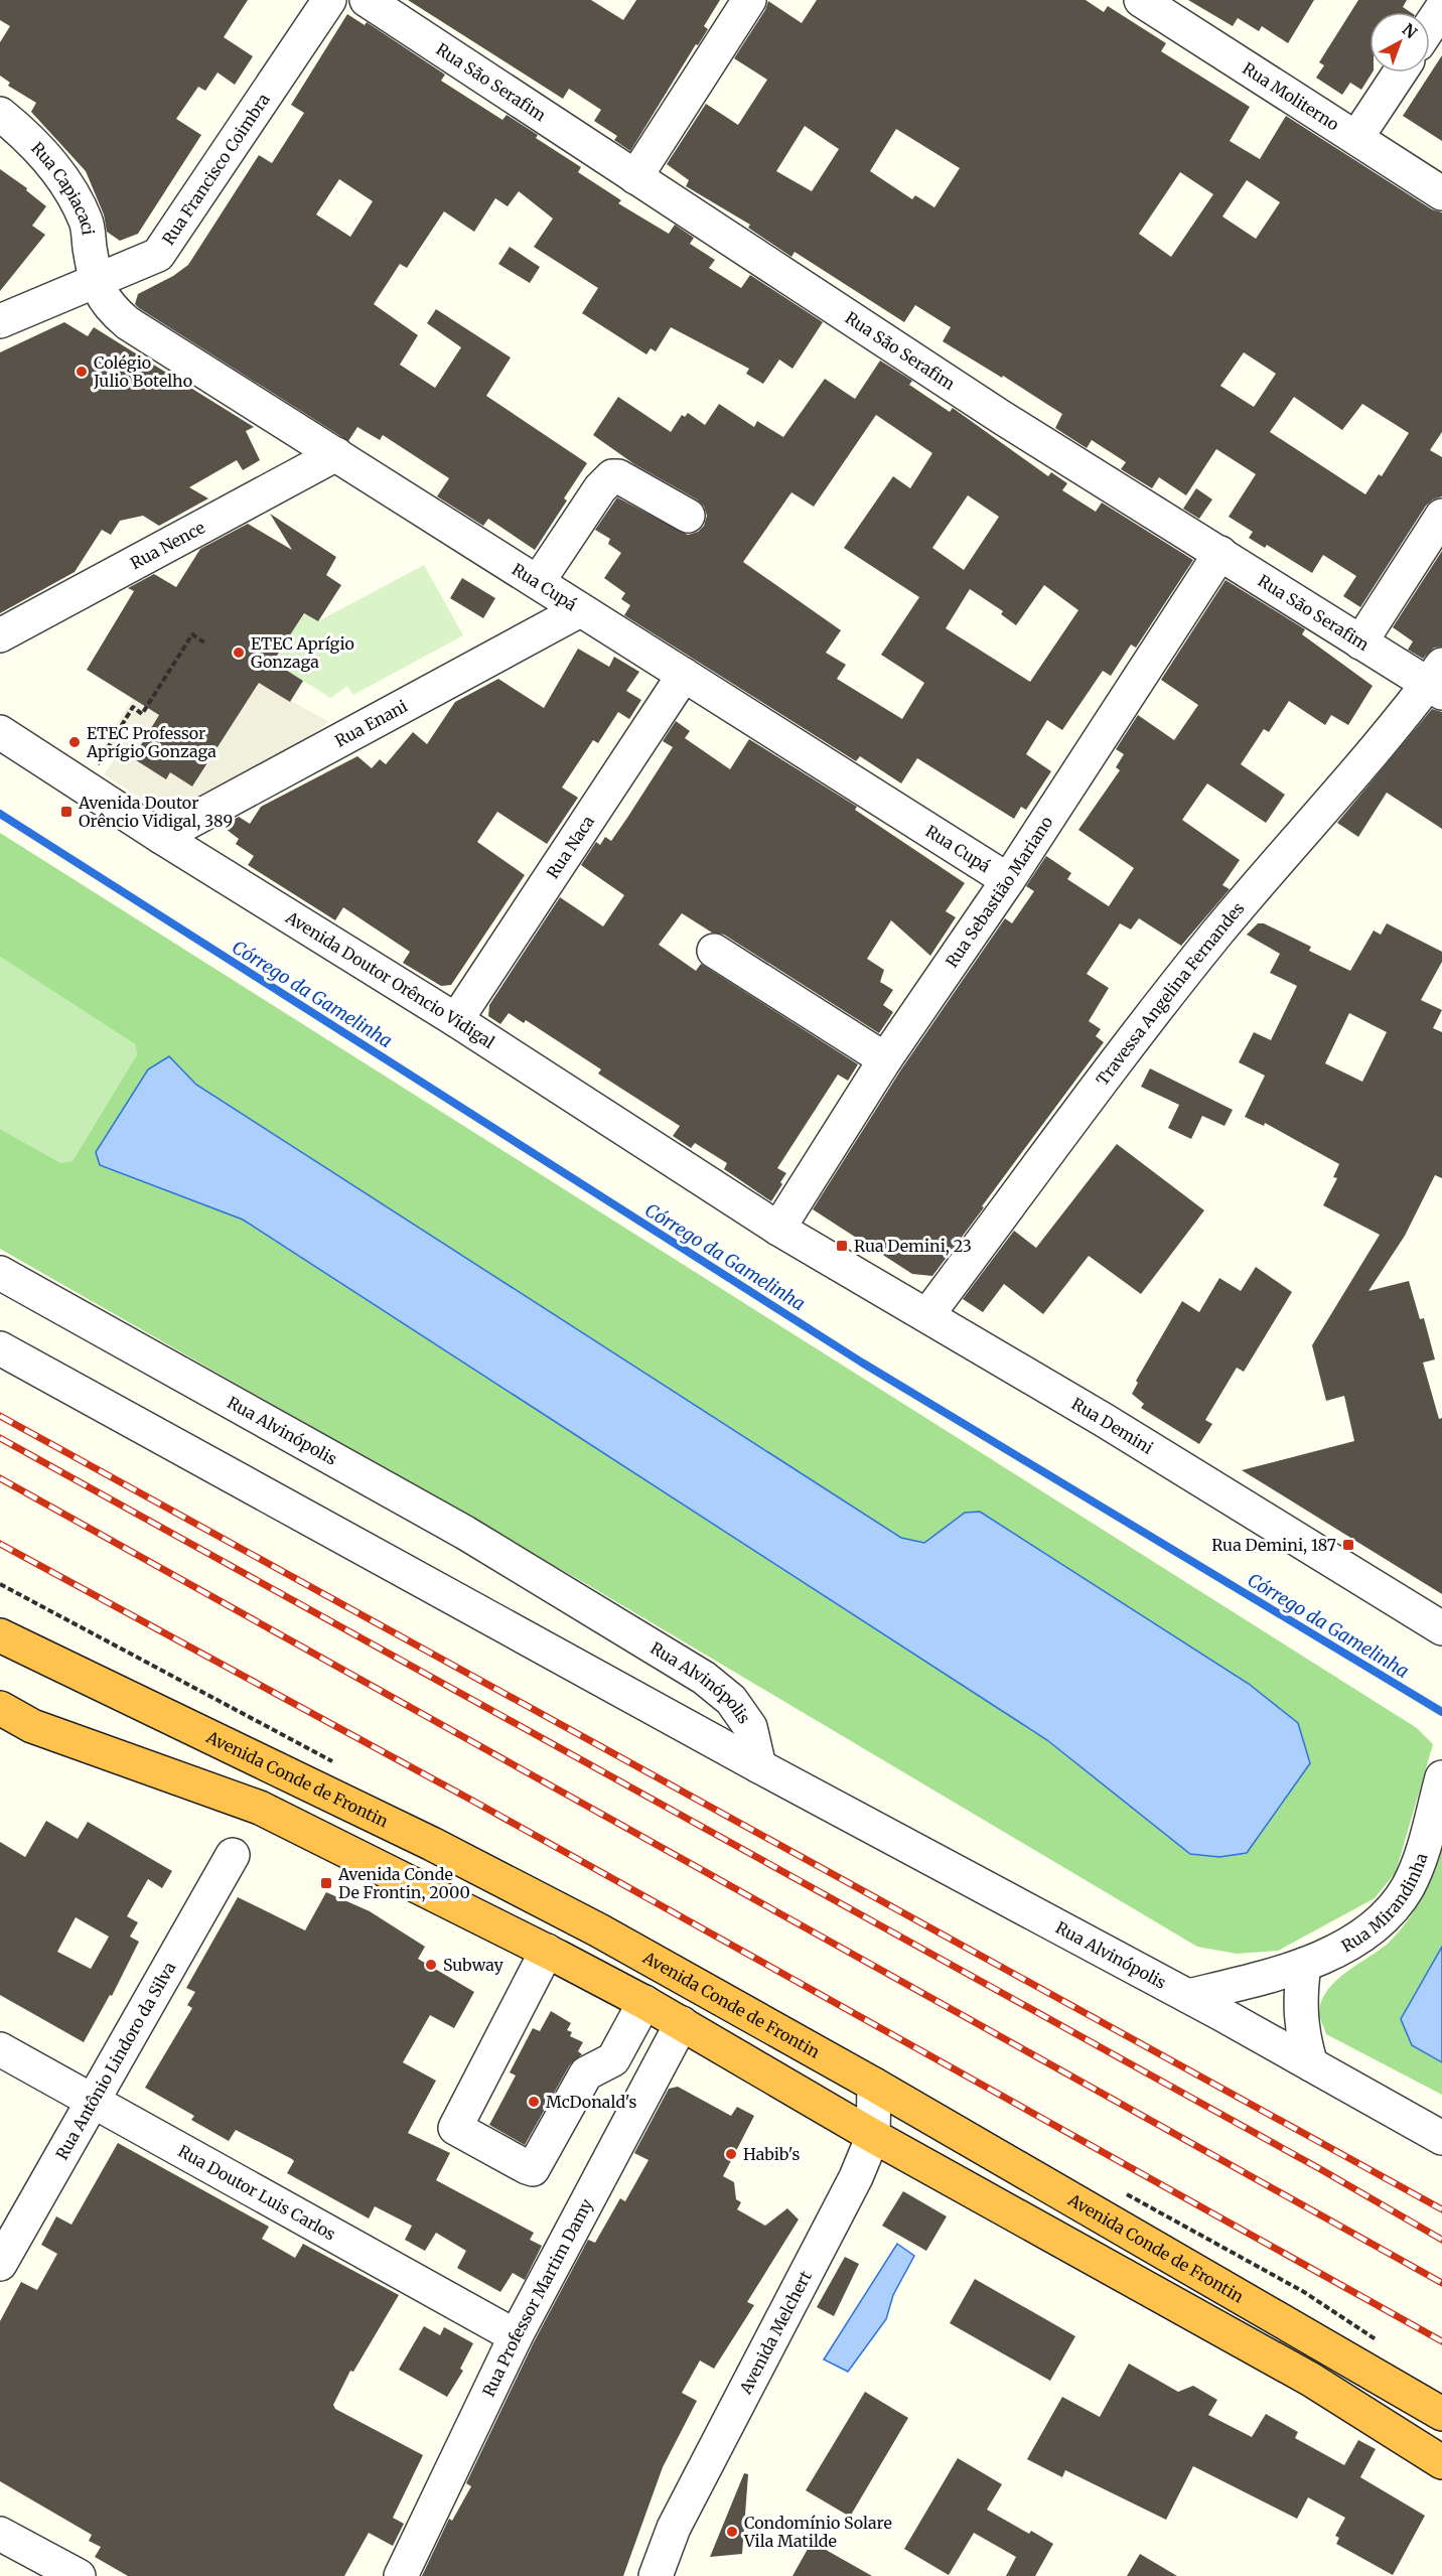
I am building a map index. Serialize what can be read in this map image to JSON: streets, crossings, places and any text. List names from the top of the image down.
{
  "streets": {
    "highway": ["Avenida Conde de Frontin"],
    "street": [
      "Rua São Serafim",
      "Rua Moliterno",
      "Rua Francisco Coimbra",
      "Rua Capiacaci",
      "Rua Nence",
      "Rua Cupá",
      "Rua Enani",
      "Rua Naca",
      "Rua Sebastião Mariano",
      "Avenida Doutor Orêncio Vidigal",
      "Travessa Angelina Fernandes",
      "Rua Demini",
      "Rua Alvinópolis",
      "Rua Mirandinha",
      "Rua Antônio Lindoro da Silva",
      "Rua Doutor Luis Carlos",
      "Rua Professor Martim Damy",
      "Avenida Melchert"
    ]
  },
  "crossings": [
    ["Rua São Serafim", "Rua Sebastião Mariano"],
    ["Rua São Serafim", "Travessa Angelina Fernandes"],
    ["Rua Francisco Coimbra", "Rua Capiacaci"],
    ["Rua Francisco Coimbra", "Rua Cupá"],
    ["Rua Capiacaci", "Rua Cupá"],
    ["Rua Nence", "Rua Cupá"],
    ["Rua Cupá", "Rua Enani"],
    ["Rua Cupá", "Rua Naca"],
    ["Rua Cupá", "Rua Sebastião Mariano"],
    ["Rua Enani", "Avenida Doutor Orêncio Vidigal"],
    ["Rua Naca", "Avenida Doutor Orêncio Vidigal"],
    ["Rua Sebastião Mariano", "Avenida Doutor Orêncio Vidigal"],
    ["Rua Sebastião Mariano", "Rua Demini"],
    ["Avenida Doutor Orêncio Vidigal", "Rua Demini"],
    ["Travessa Angelina Fernandes", "Rua Demini"],
    ["Rua Alvinópolis", "Rua Mirandinha"],
    ["Avenida Conde de Frontin", "Avenida Melchert"],
    ["Rua Antônio Lindoro da Silva", "Rua Doutor Luis Carlos"],
    ["Rua Doutor Luis Carlos", "Rua Professor Martim Damy"]
  ],
  "water": ["Córrego da Gamelinha"],
  "places": {
    "other": [
      "Colégio Julio Botelho",
      "ETEC Aprígio Gonzaga",
      "ETEC Professor Aprígio Gonzaga",
      "Subway",
      "McDonald's",
      "Habib's",
      "Condomínio Solare Vila Matilde"
    ],
    "transit": [
      "Avenida Doutor Orêncio Vidigal, 389",
      "Rua Demini, 23",
      "Rua Demini, 187",
      "Avenida Conde De Frontin, 2000"
    ]
  },
  "north": "top right"
}
